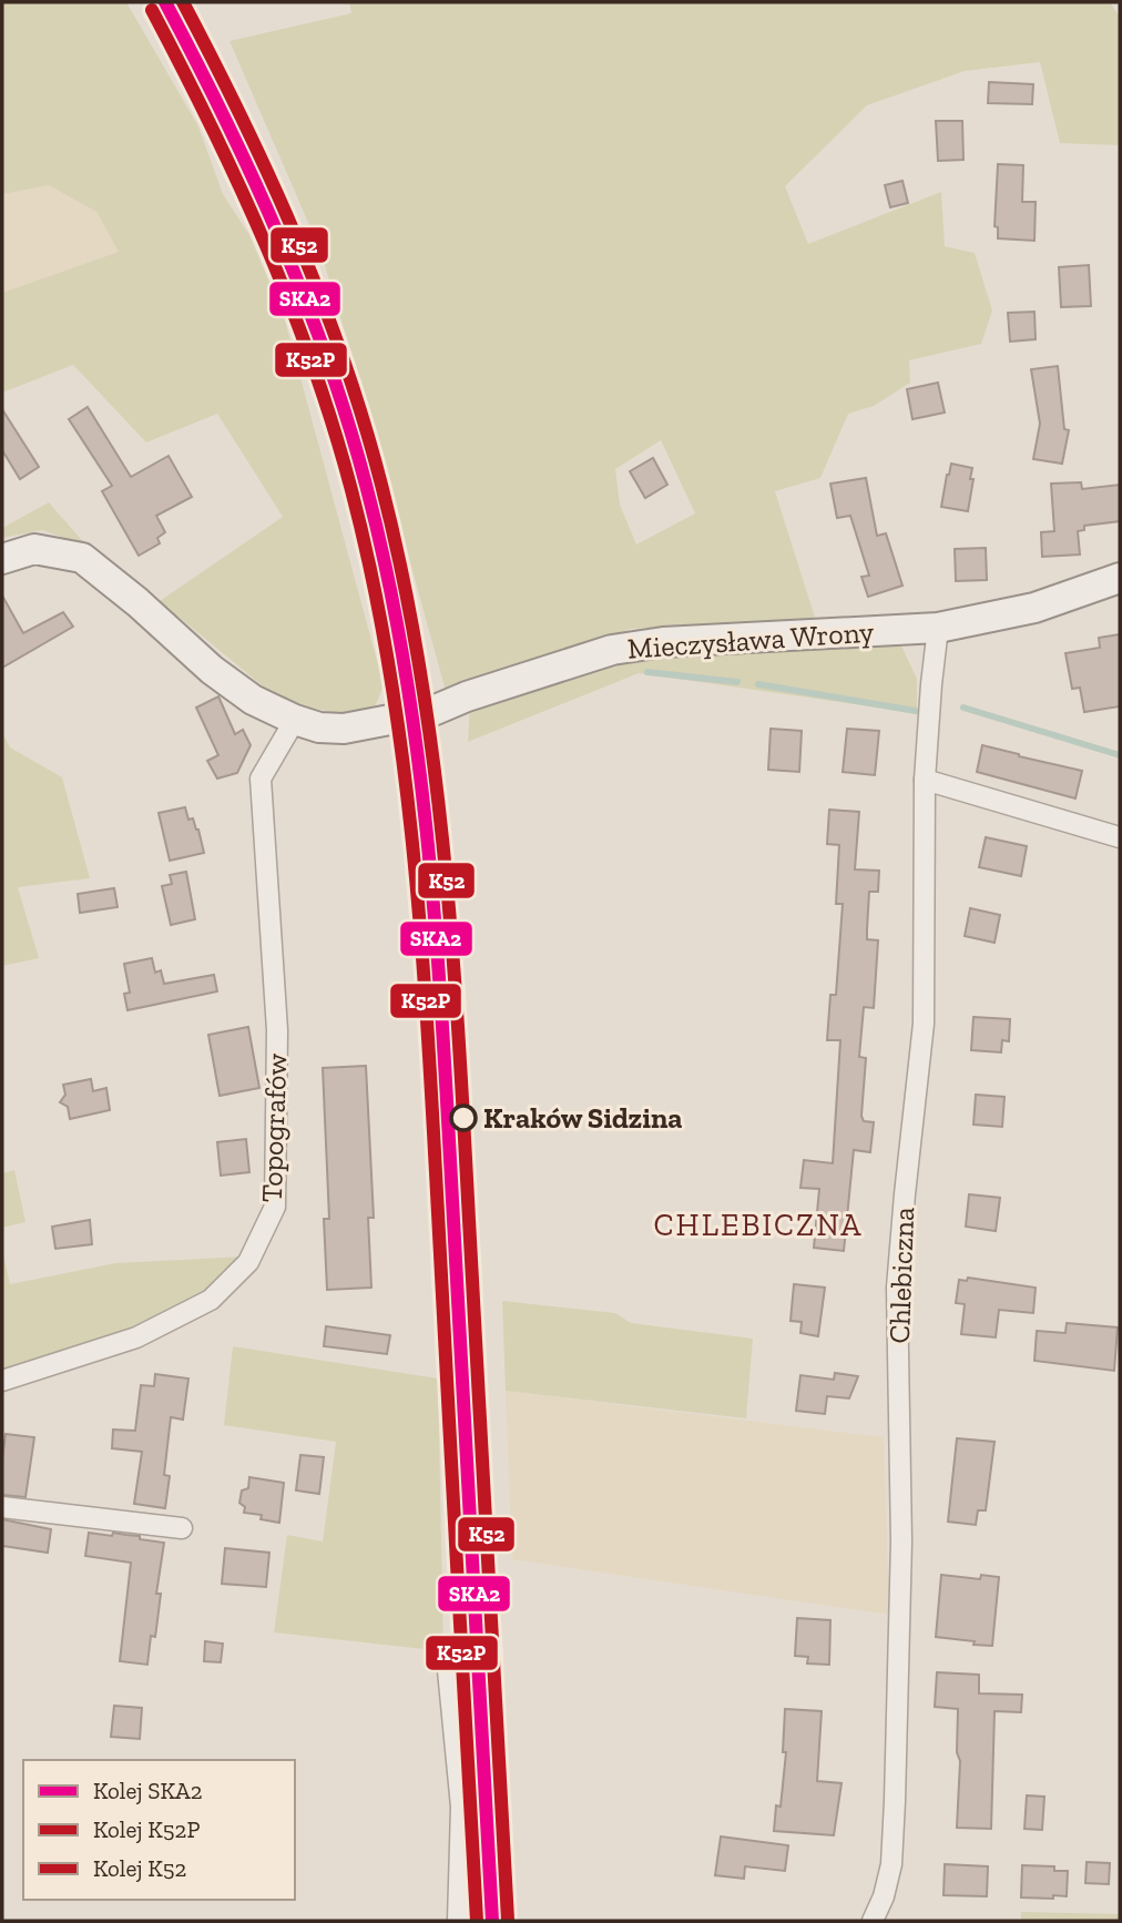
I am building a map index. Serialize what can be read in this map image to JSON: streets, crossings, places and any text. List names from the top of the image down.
{
  "streets": {
    "street": ["Mieczysława Wrony", "Topografów", "Chlebiczna"]
  },
  "crossings": [
    ["Mieczysława Wrony", "Topografów"],
    ["Mieczysława Wrony", "Chlebiczna"]
  ],
  "districts": ["CHLEBICZNA"],
  "places": ["Kraków Sidzina"],
  "lines": ["rail line SKA2", "rail line K52", "rail line K52P"],
  "legend": ["Kolej SKA2", "Kolej K52P", "Kolej K52"]
}
